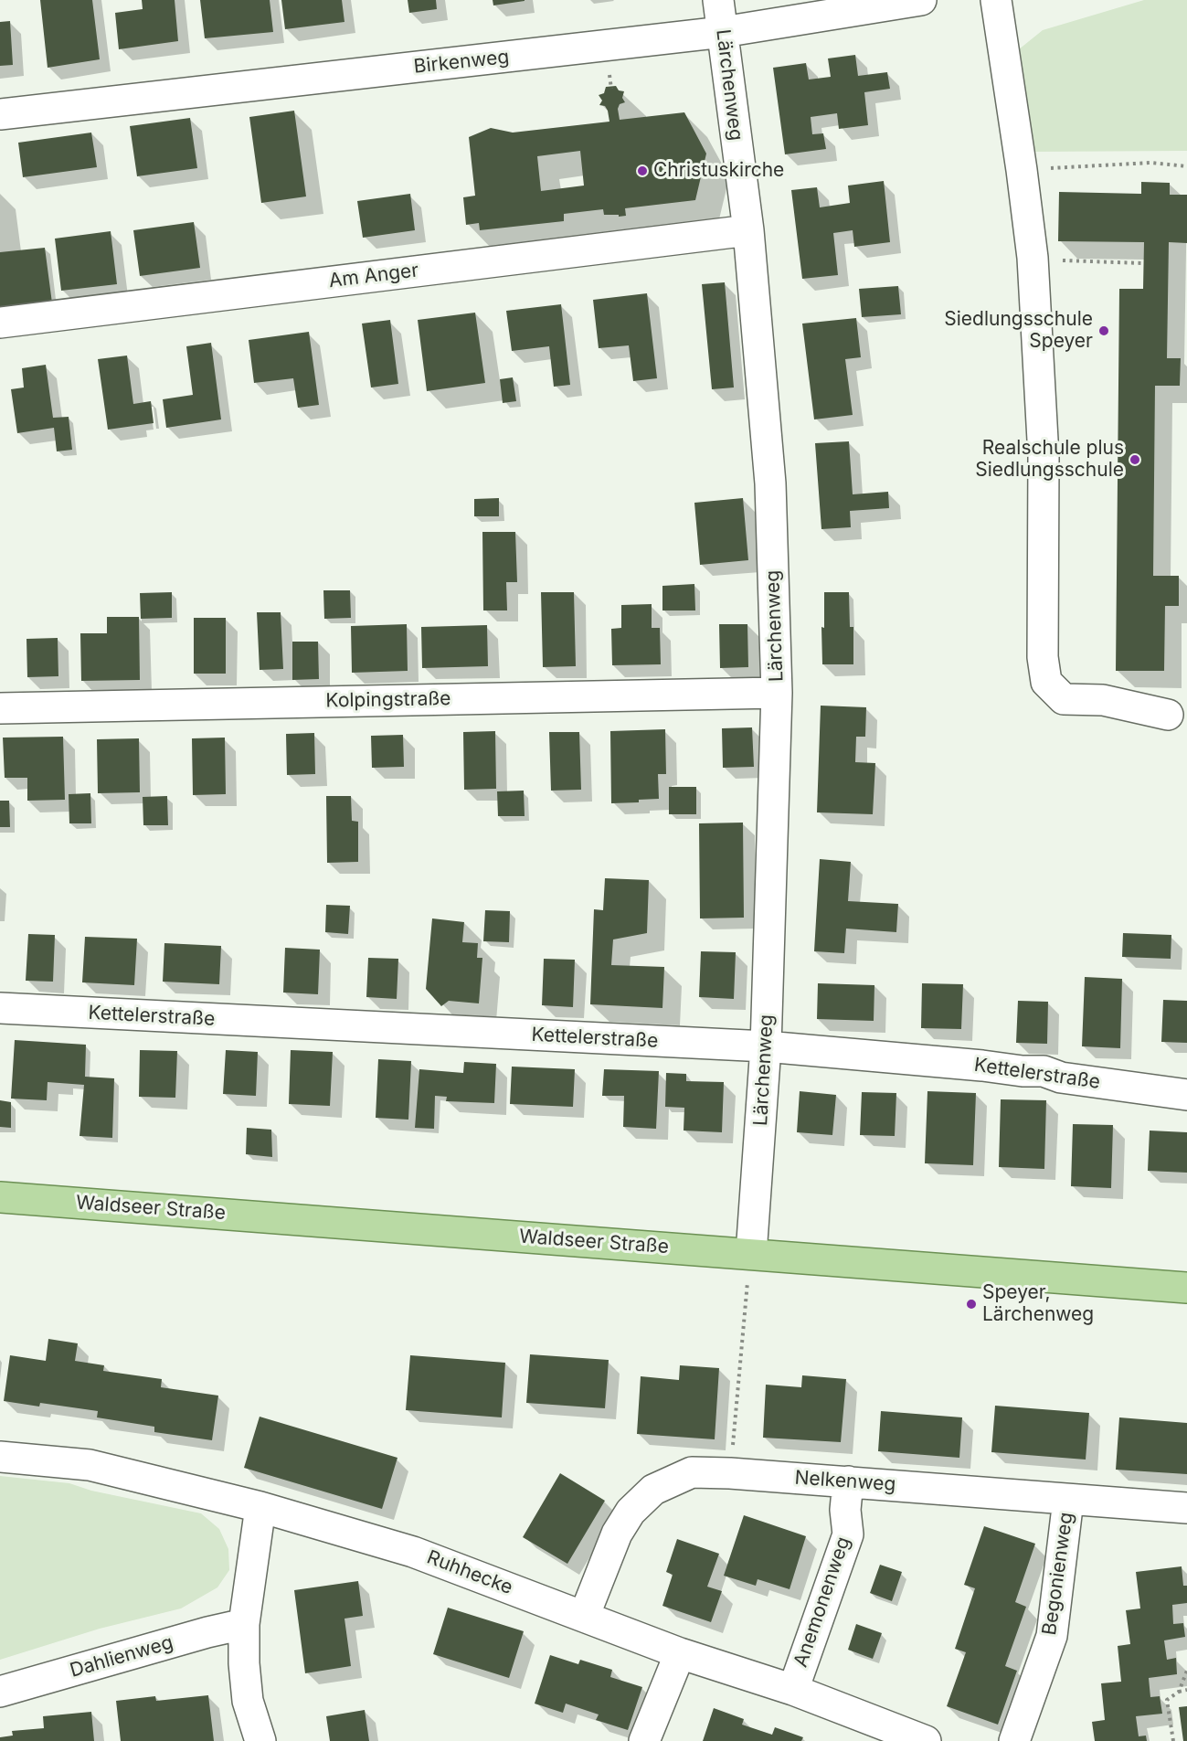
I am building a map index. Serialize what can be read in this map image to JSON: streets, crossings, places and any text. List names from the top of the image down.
{
  "streets": {
    "main road": ["Waldseer Straße"],
    "street": [
      "Birkenweg",
      "Lärchenweg",
      "Am Anger",
      "Kolpingstraße",
      "Kettelerstraße",
      "Nelkenweg",
      "Ruhhecke",
      "Begonienweg",
      "Anemonenweg",
      "Dahlienweg"
    ]
  },
  "crossings": [
    ["Birkenweg", "Lärchenweg"],
    ["Lärchenweg", "Am Anger"],
    ["Lärchenweg", "Kolpingstraße"],
    ["Lärchenweg", "Kettelerstraße"],
    ["Lärchenweg", "Waldseer Straße"],
    ["Nelkenweg", "Ruhhecke"],
    ["Nelkenweg", "Begonienweg"],
    ["Nelkenweg", "Anemonenweg"],
    ["Ruhhecke", "Anemonenweg"]
  ],
  "places": [
    "Christuskirche",
    "Siedlungsschule Speyer",
    "Realschule plus Siedlungsschule",
    "Speyer, Lärchenweg"
  ]
}
